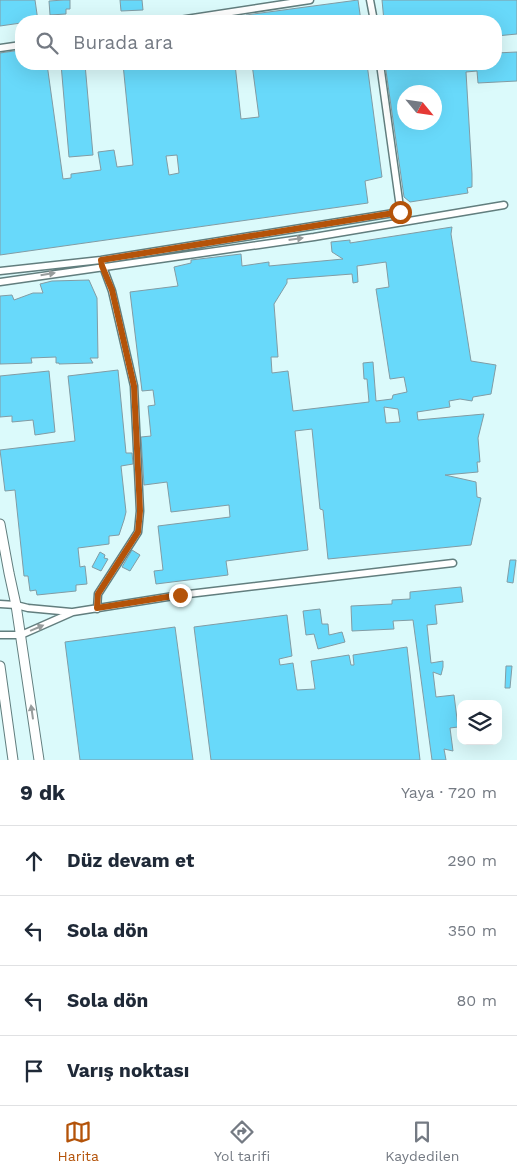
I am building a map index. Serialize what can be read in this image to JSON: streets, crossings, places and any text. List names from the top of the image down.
{
  "north": "bottom right",
  "page": {
    "search": "Burada ara",
    "heading": ["9 dk", "Yaya · 720 m"],
    "list": [
      ["Düz devam et", "290 m"],
      ["Sola dön", "350 m"],
      ["Sola dön", "80 m"],
      "Varış noktası"
    ],
    "nav": ["Harita", "Yol tarifi", "Kaydedilen"]
  }
}
